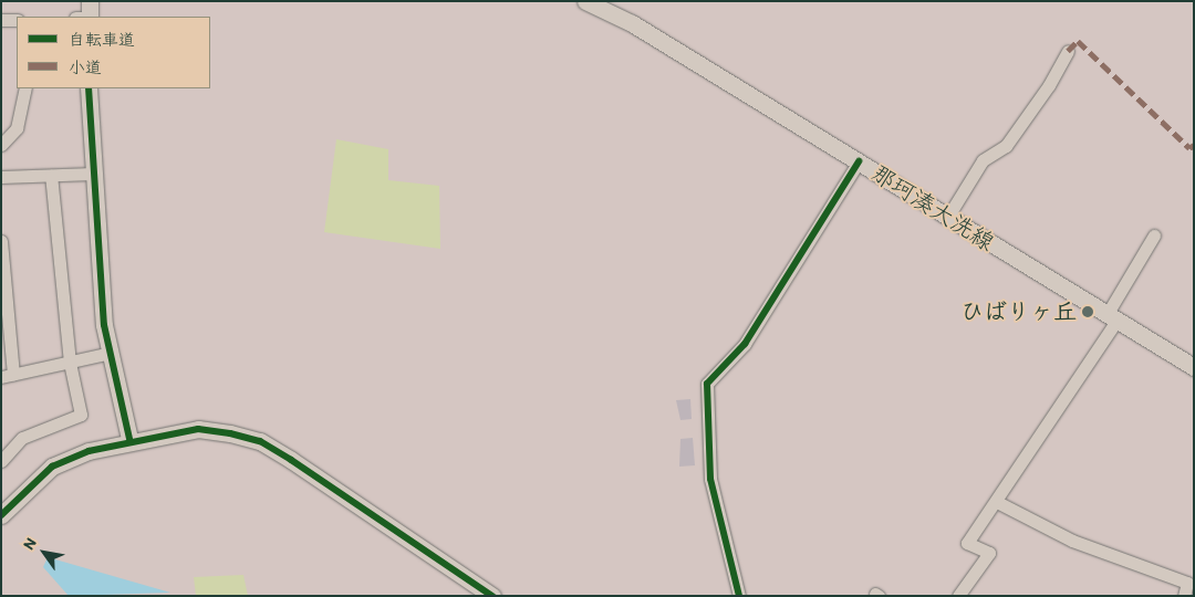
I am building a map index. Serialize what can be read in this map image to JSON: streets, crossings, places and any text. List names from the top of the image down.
{
  "streets": {
    "street": ["那珂湊大洗線"]
  },
  "places": ["ひばりヶ丘"],
  "legend": ["自転車道", "小道"],
  "north": "top left"
}
